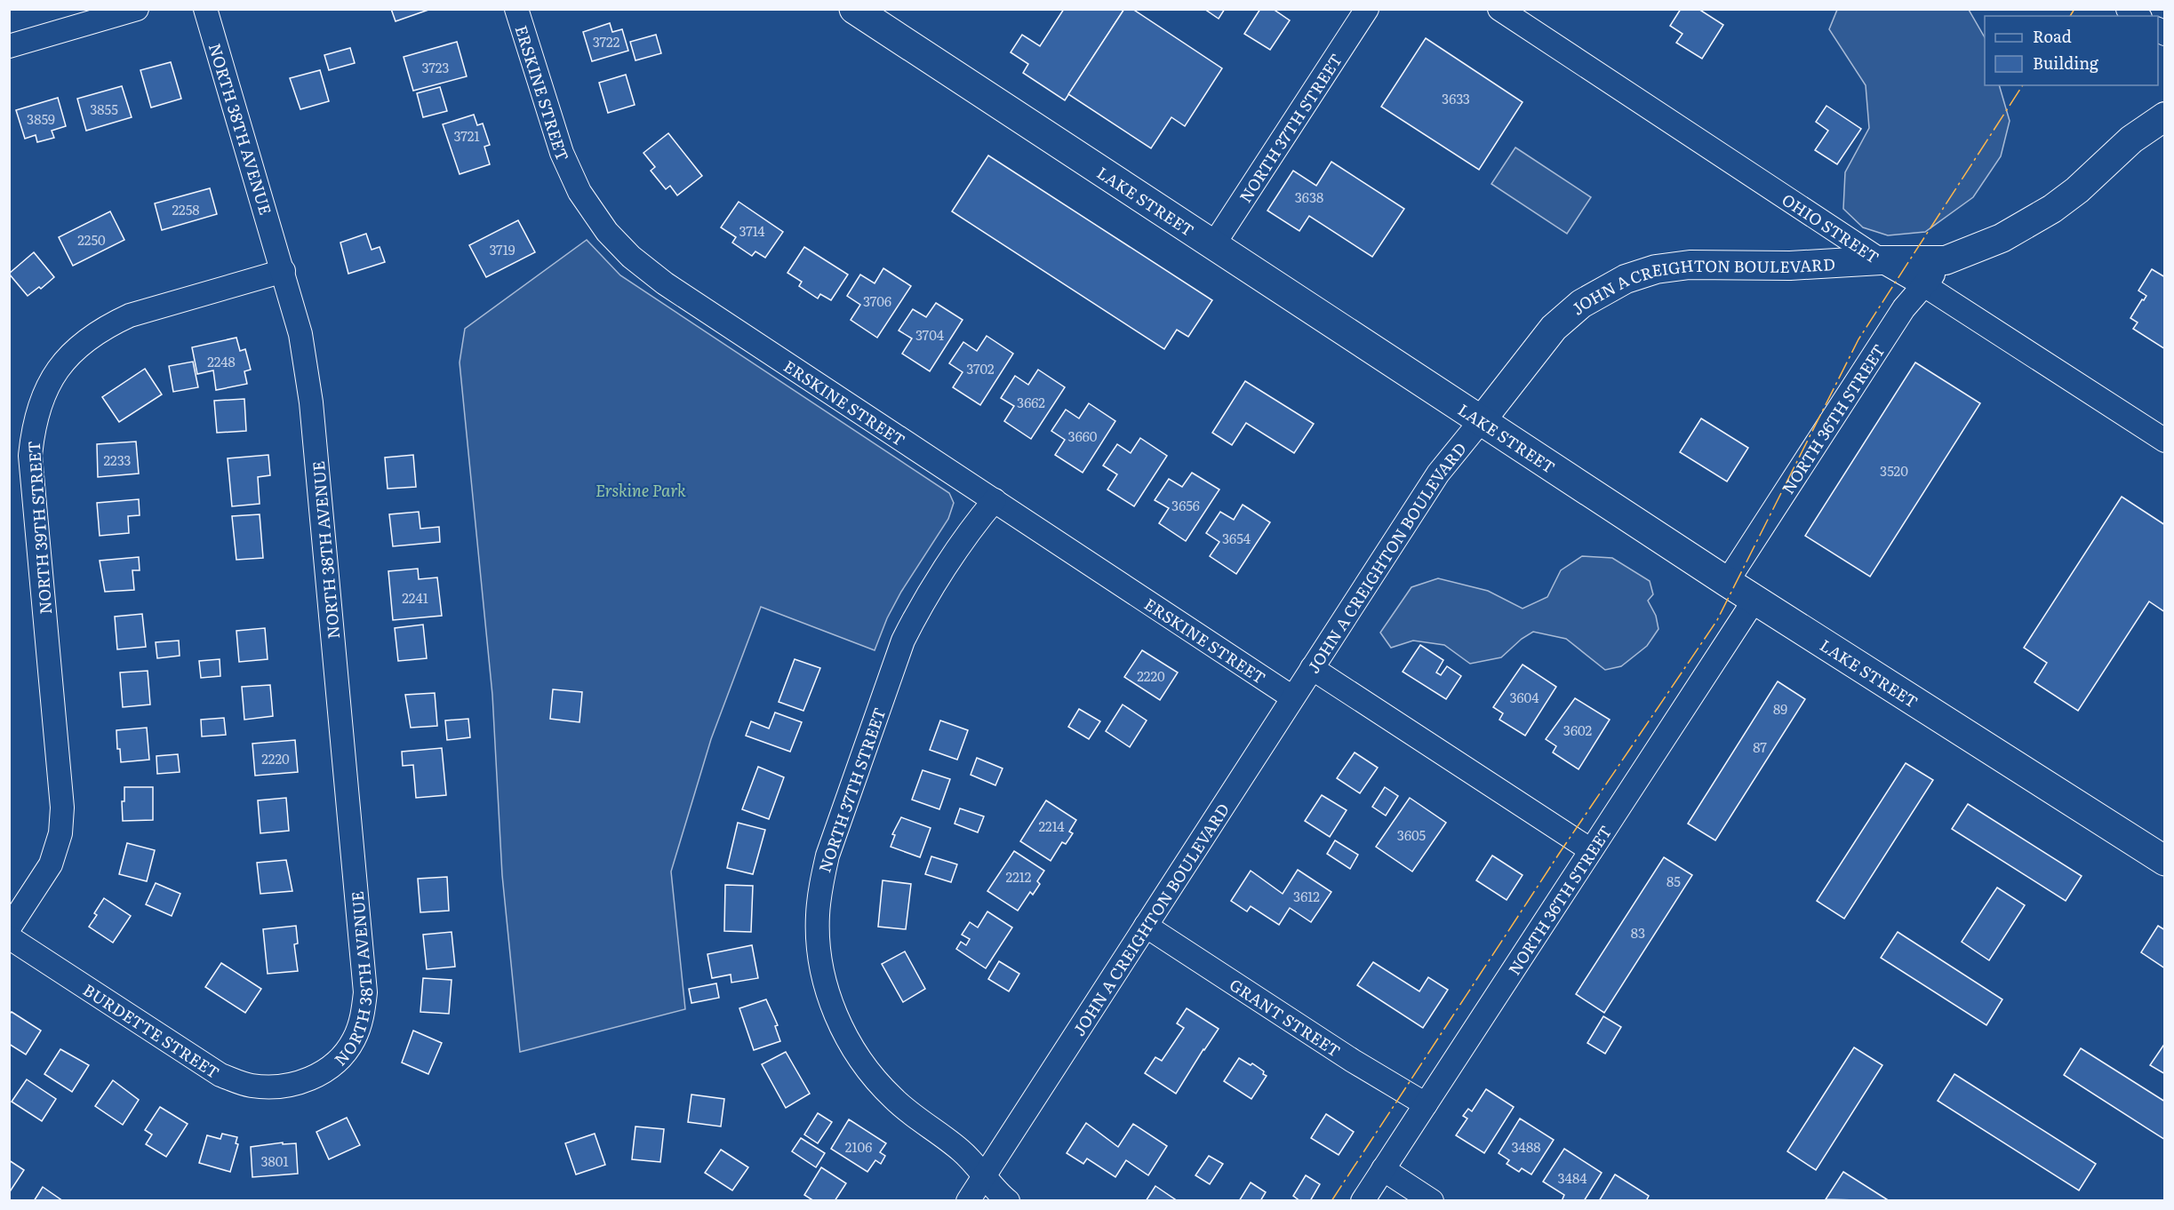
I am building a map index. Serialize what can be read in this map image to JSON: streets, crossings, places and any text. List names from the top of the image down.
{
  "streets": {
    "main road": ["LAKE STREET"],
    "street": [
      "ERSKINE STREET",
      "NORTH 37TH STREET",
      "NORTH 38TH AVENUE",
      "OHIO STREET",
      "JOHN A CREIGHTON BOULEVARD",
      "NORTH 36TH STREET",
      "NORTH 39TH STREET",
      "GRANT STREET",
      "BURDETTE STREET"
    ]
  },
  "crossings": [
    ["ERSKINE STREET", "NORTH 37TH STREET"],
    ["ERSKINE STREET", "JOHN A CREIGHTON BOULEVARD"],
    ["NORTH 37TH STREET", "LAKE STREET"],
    ["NORTH 37TH STREET", "JOHN A CREIGHTON BOULEVARD"],
    ["NORTH 38TH AVENUE", "NORTH 39TH STREET"],
    ["NORTH 38TH AVENUE", "BURDETTE STREET"],
    ["LAKE STREET", "JOHN A CREIGHTON BOULEVARD"],
    ["LAKE STREET", "NORTH 36TH STREET"],
    ["OHIO STREET", "JOHN A CREIGHTON BOULEVARD"],
    ["OHIO STREET", "NORTH 36TH STREET"],
    ["JOHN A CREIGHTON BOULEVARD", "NORTH 36TH STREET"],
    ["JOHN A CREIGHTON BOULEVARD", "GRANT STREET"],
    ["NORTH 36TH STREET", "GRANT STREET"]
  ],
  "parks": ["Erskine Park"],
  "house_numbers": [
    "3722",
    "3723",
    "3633",
    "3855",
    "3859",
    "3721",
    "3638",
    "2258",
    "3714",
    "2250",
    "3719",
    "3706",
    "3704",
    "2248",
    "3702",
    "3662",
    "3660",
    "2233",
    "3520",
    "3656",
    "3654",
    "2241",
    "2220",
    "3604",
    "89",
    "3602",
    "87",
    "2220",
    "2214",
    "3605",
    "2212",
    "85",
    "3612",
    "83",
    "2106",
    "3488",
    "3801",
    "3484"
  ],
  "legend": ["Road", "Building"]
}
